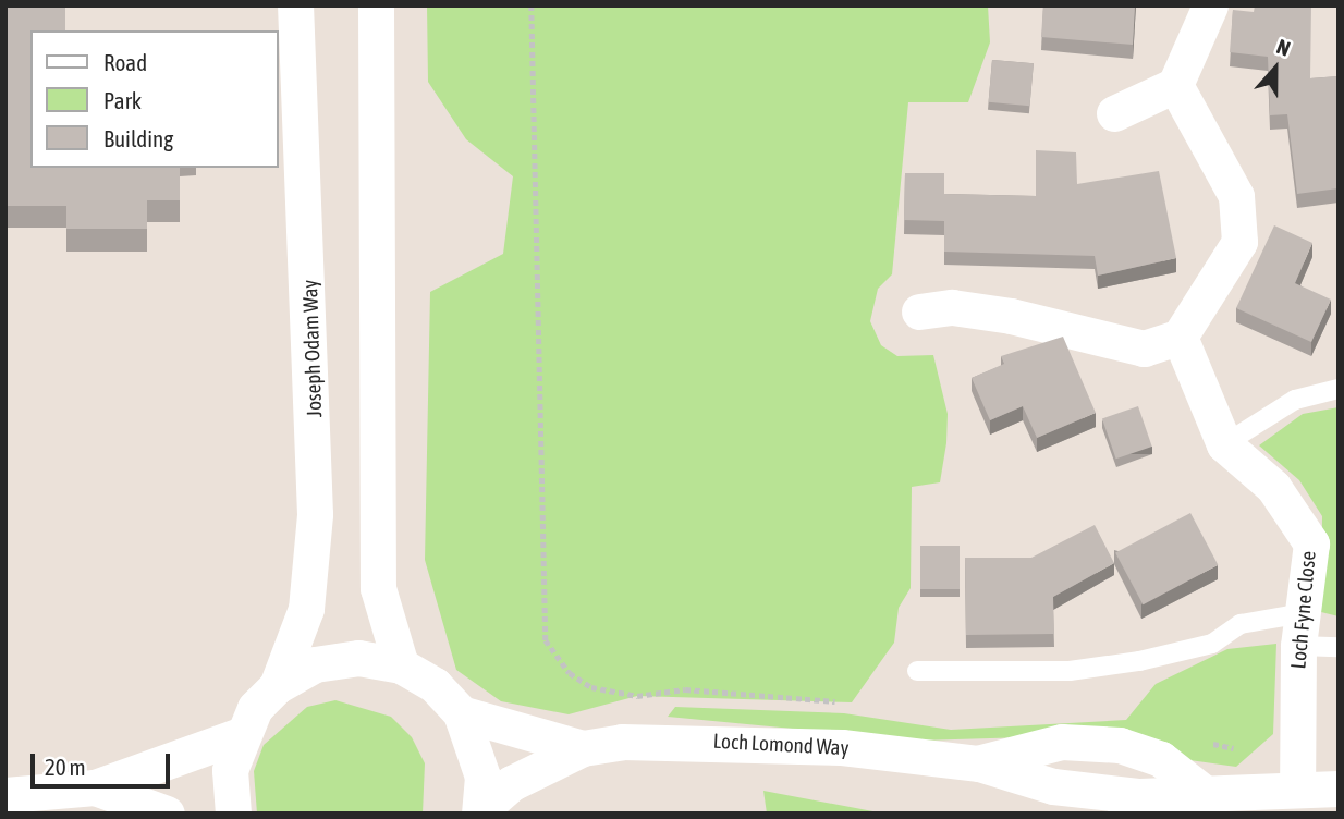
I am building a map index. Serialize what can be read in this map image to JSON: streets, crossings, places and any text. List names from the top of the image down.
{
  "streets": {
    "street": ["Joseph Odam Way", "Loch Fyne Close", "Loch Lomond Way"]
  },
  "crossings": [
    ["Loch Fyne Close", "Loch Lomond Way"]
  ],
  "legend": ["Road", "Park", "Building"],
  "scale_bar": "20 m",
  "north": "top"
}
